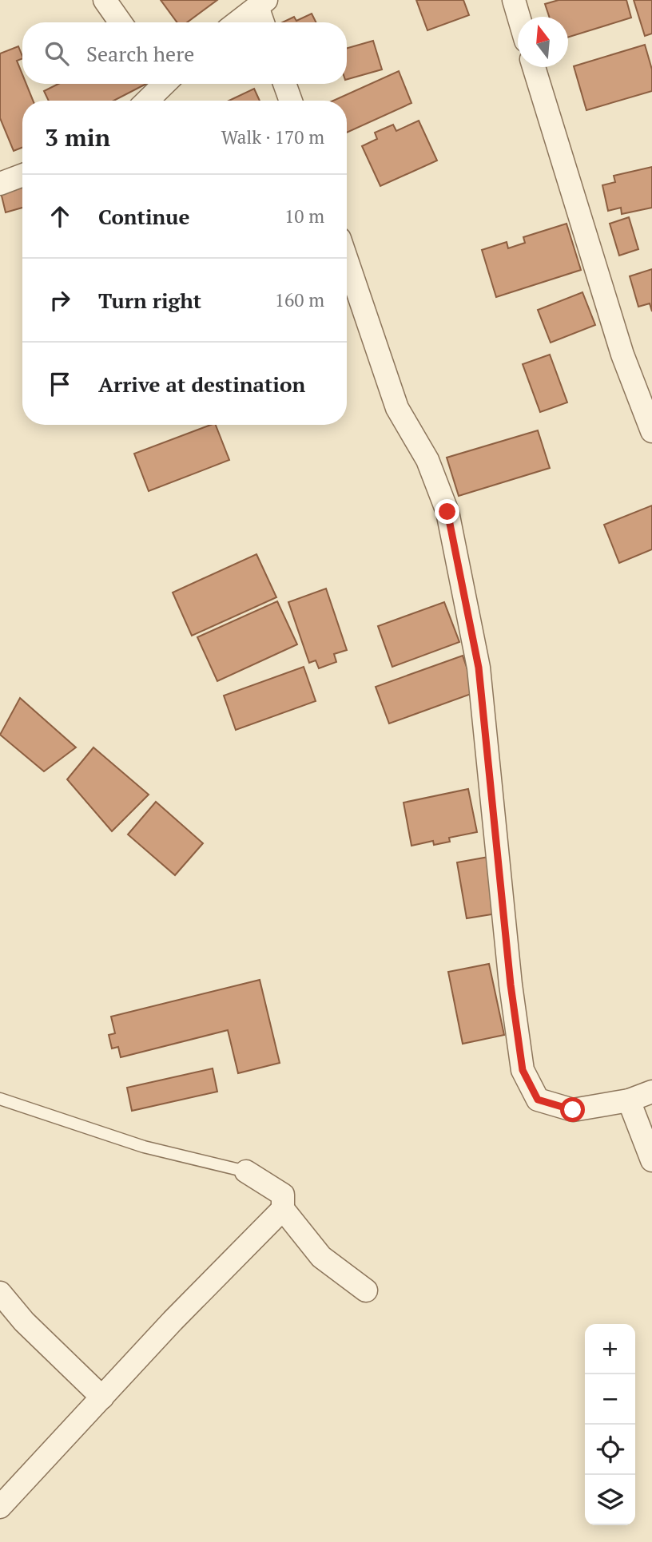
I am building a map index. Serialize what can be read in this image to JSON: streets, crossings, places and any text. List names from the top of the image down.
{
  "north": "top",
  "page": {
    "search": "Search here",
    "heading": ["3 min", "Walk · 170 m"],
    "list": [
      ["Continue", "10 m"],
      ["Turn right", "160 m"],
      "Arrive at destination"
    ],
    "map_buttons": ["+", "−"]
  }
}
